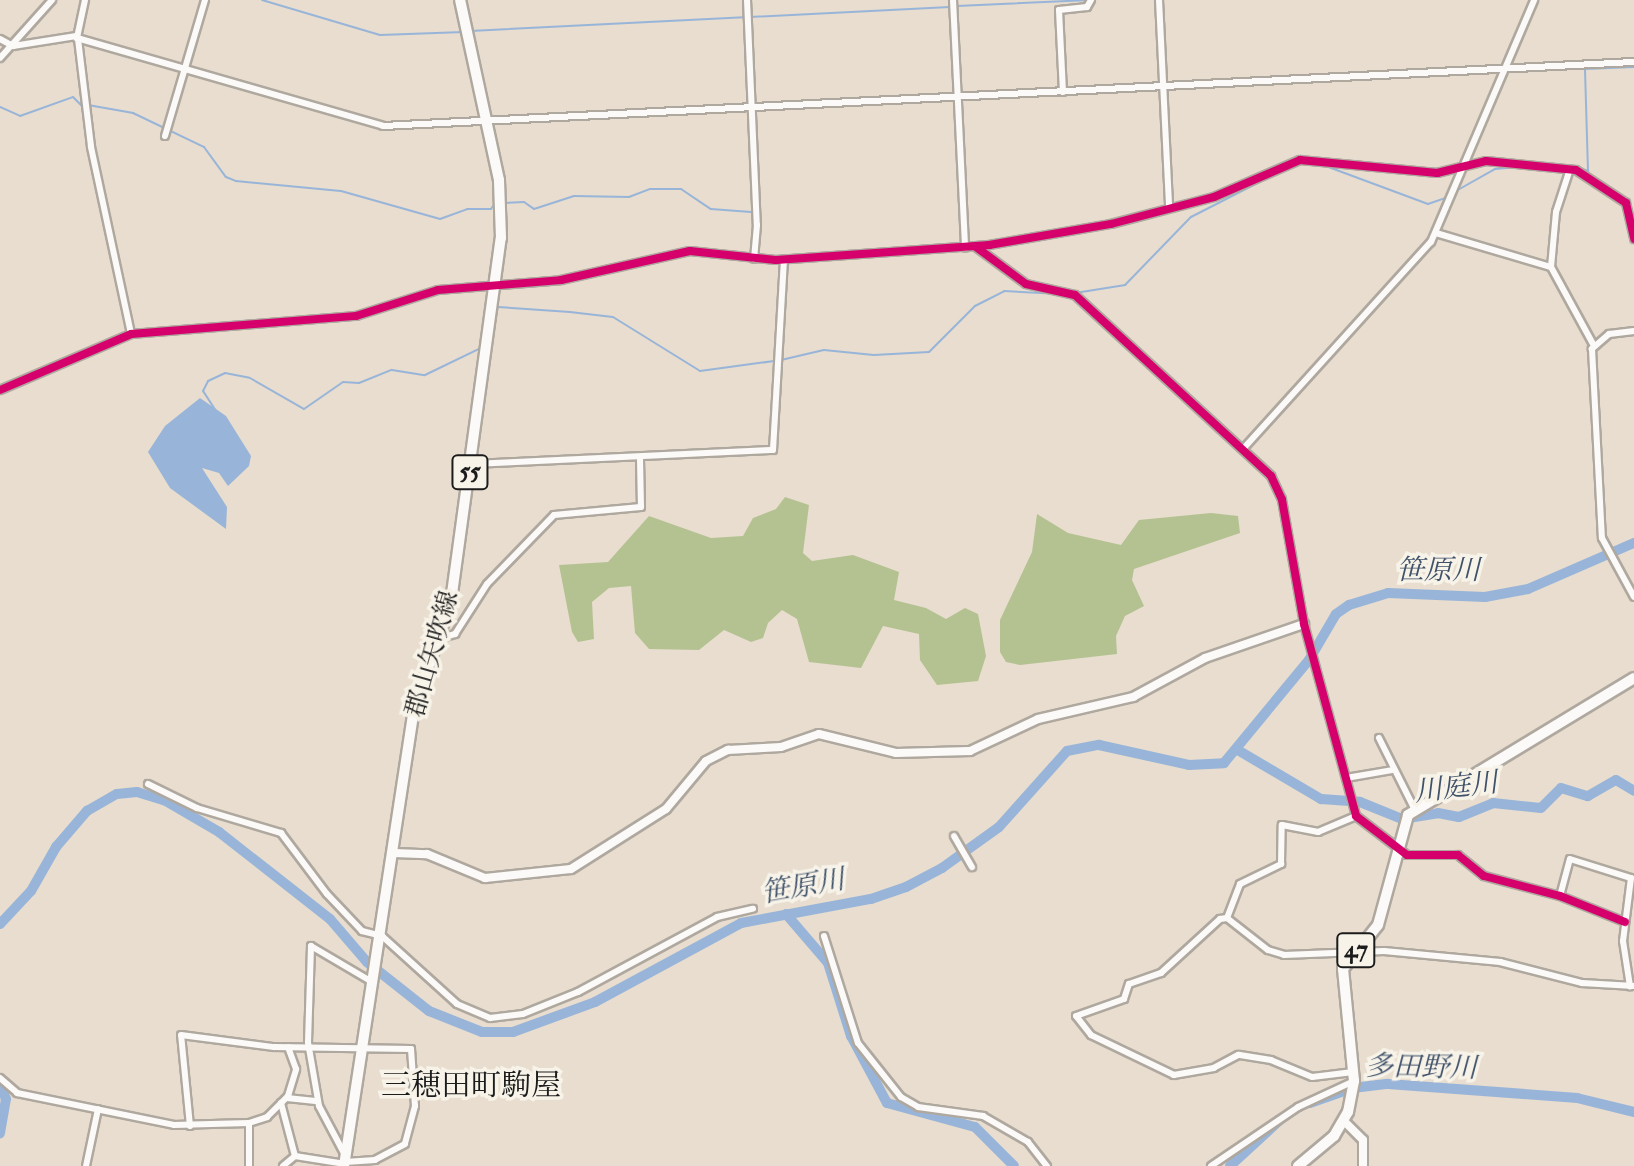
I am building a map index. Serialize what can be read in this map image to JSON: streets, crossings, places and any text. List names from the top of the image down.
{
  "streets": {
    "main road": ["55", "郡山矢吹線", "47"]
  },
  "districts": ["三穂田町駒屋"],
  "water": ["笹原川", "川庭川", "多田野川"]
}
